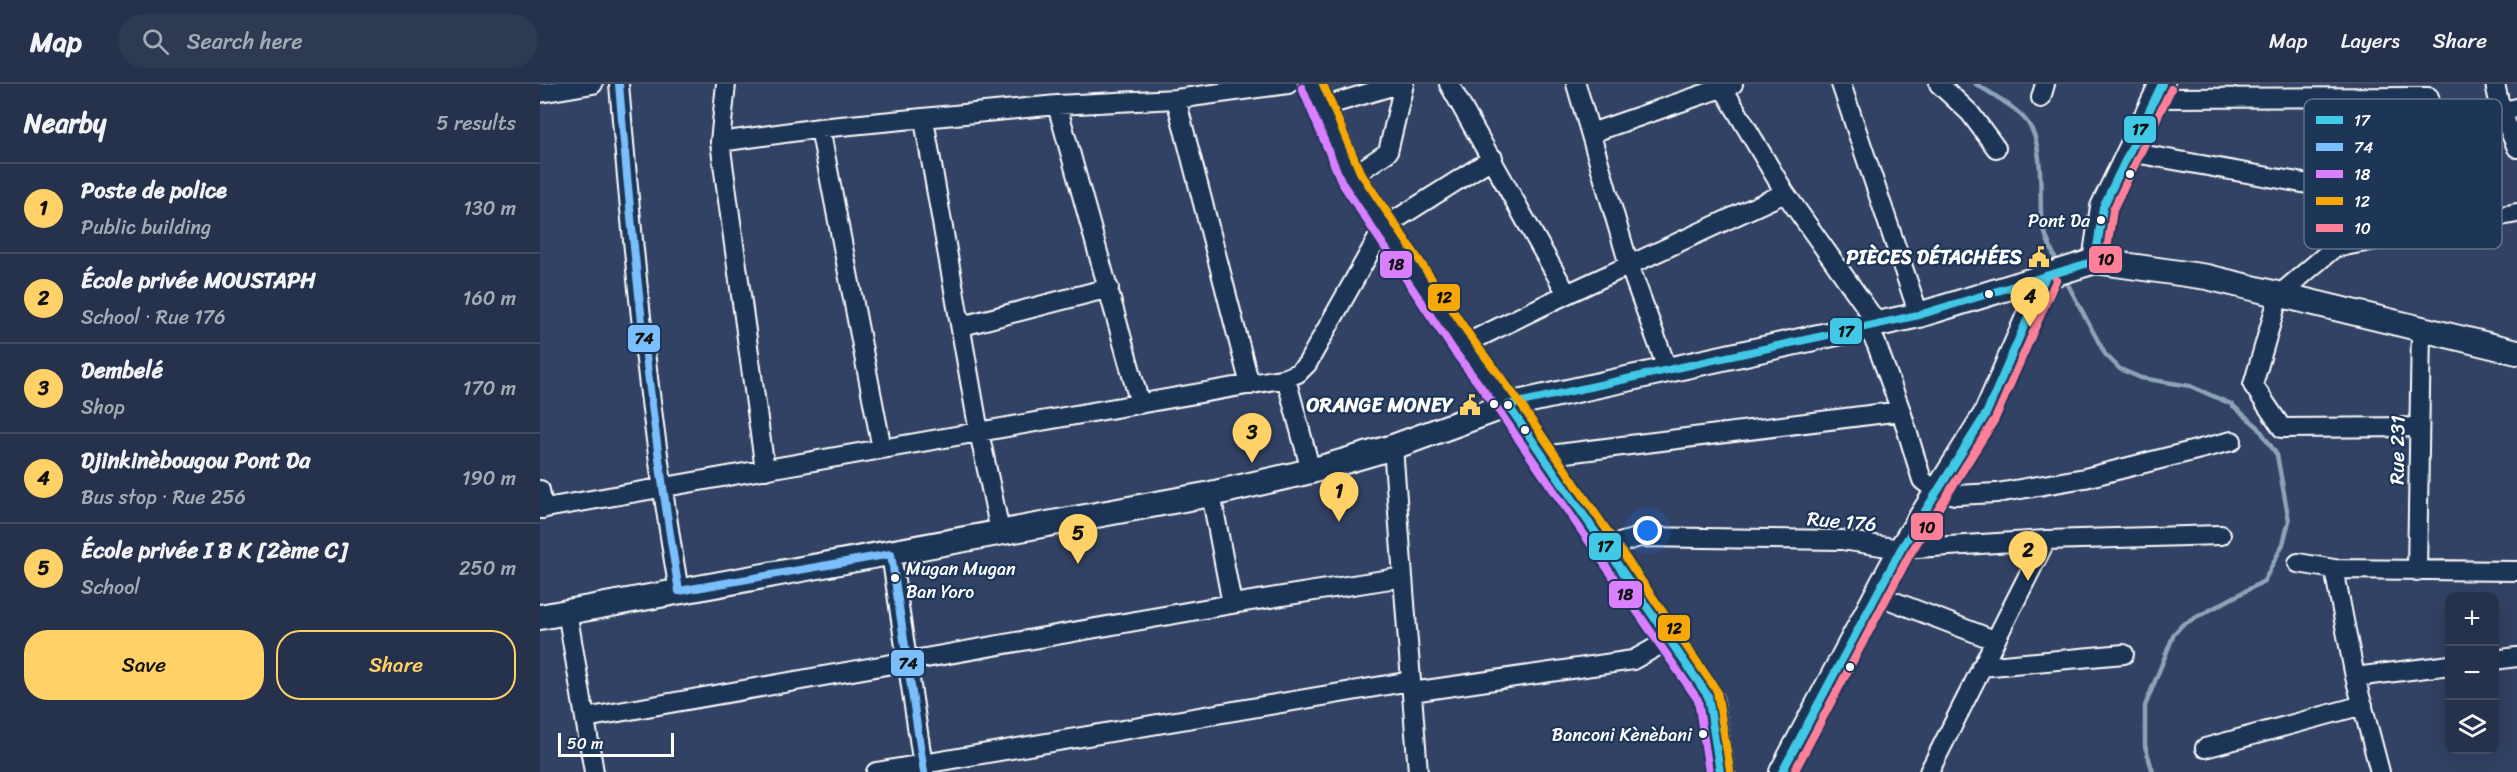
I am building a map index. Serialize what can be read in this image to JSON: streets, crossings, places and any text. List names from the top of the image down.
{
  "streets": {
    "street": ["Rue 231", "Rue 176"]
  },
  "places": {
    "other": ["Pont Da", "Mugan Mugan Ban Yoro", "Banconi Kènèbani"],
    "public building": ["PIÈCES DÉTACHÉES", "ORANGE MONEY"]
  },
  "lines": [
    "transit line 17",
    "transit line 74",
    "transit line 12",
    "transit line 18",
    "transit line 10"
  ],
  "legend": [
    "17",
    "74",
    "18",
    "12",
    "10"
  ],
  "scale_bar": "50 m",
  "page": {
    "header": "Map",
    "search": "Search here",
    "nav": ["Map", "Layers", "Share"],
    "heading": ["Nearby", "5 results"],
    "list": [
      {
        "mark": "1",
        "name": "Poste de police",
        "note": "Public building",
        "value": "130 m"
      },
      {
        "mark": "2",
        "name": "École privée MOUSTAPH",
        "note": "School · Rue 176",
        "value": "160 m"
      },
      {
        "mark": "3",
        "name": "Dembelé",
        "note": "Shop",
        "value": "170 m"
      },
      {
        "mark": "4",
        "name": "Djinkinèbougou Pont Da",
        "note": "Bus stop · Rue 256",
        "value": "190 m"
      },
      {
        "mark": "5",
        "name": "École privée I B K [2ème C]",
        "note": "School",
        "value": "250 m"
      }
    ],
    "pins": [
      "4",
      "3",
      "1",
      "5",
      "2"
    ],
    "map_buttons": ["+", "−"],
    "buttons": ["Save", "Share"],
    "scale": "50 m"
  }
}
